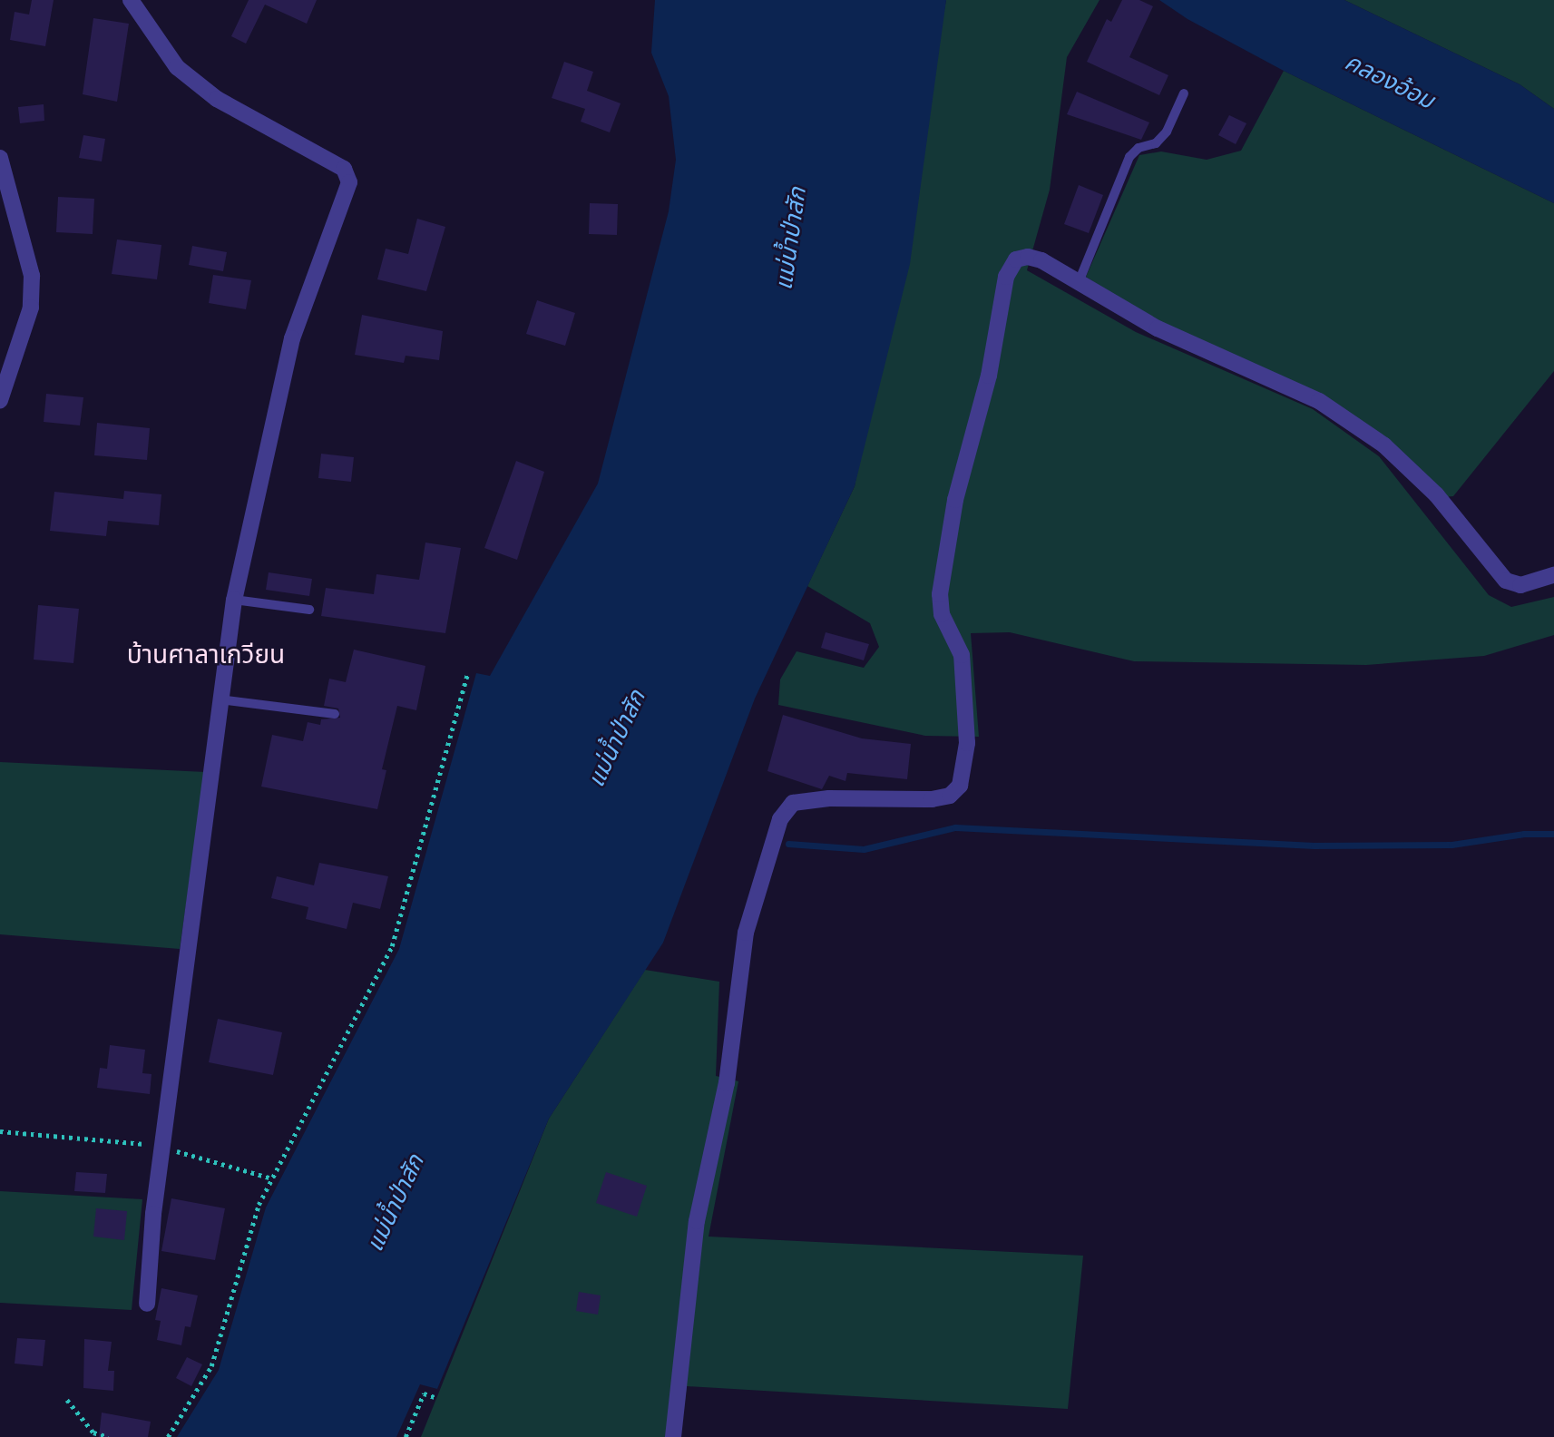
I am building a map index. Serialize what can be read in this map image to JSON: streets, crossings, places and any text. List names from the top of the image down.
{
  "districts": ["บ้านศาลาเกวียน"],
  "water": ["คลองอ้อม", "แม่น้ำป่าสัก"]
}
